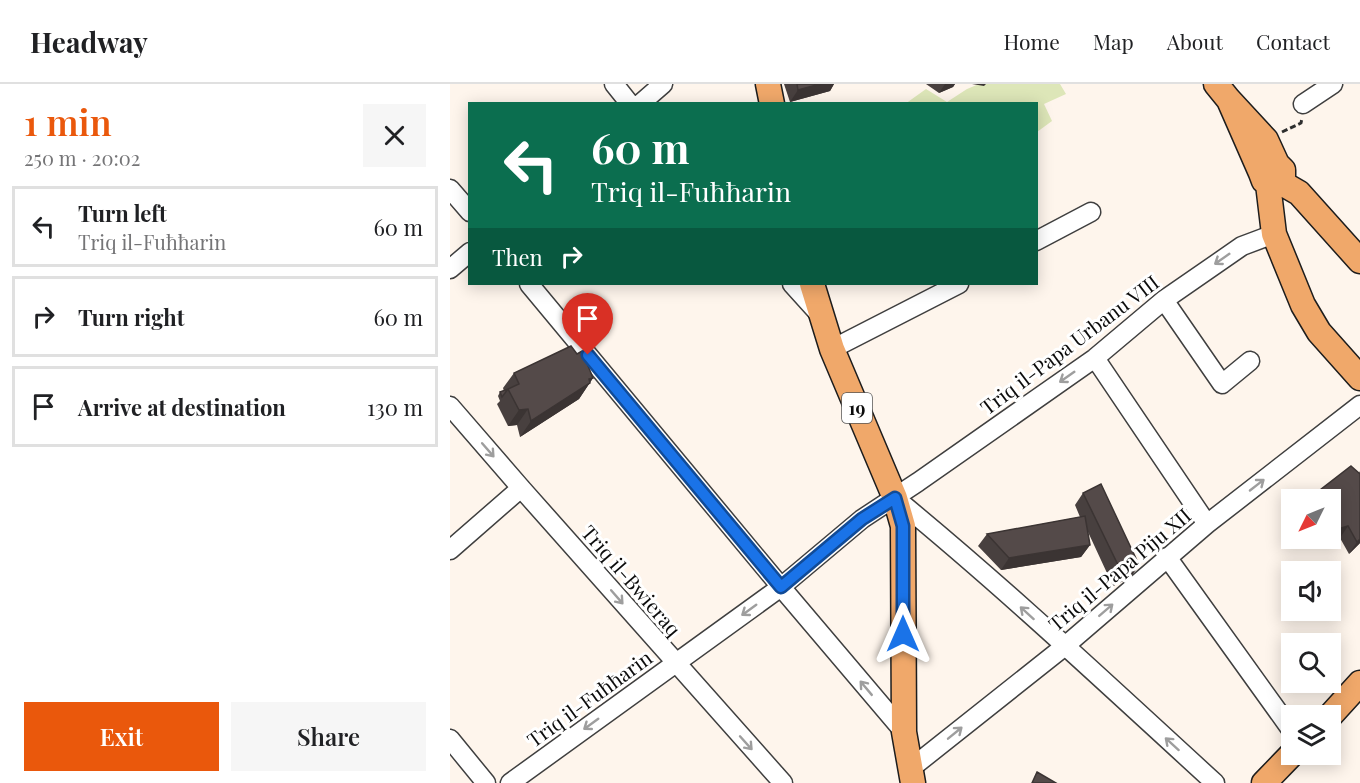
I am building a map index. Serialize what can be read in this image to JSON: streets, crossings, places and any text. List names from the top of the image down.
{
  "streets": {
    "main road": ["19"],
    "street": [
      "Triq il-Papa Urbanu VIII",
      "Triq il-Papa Piju XII",
      "Triq il-Bwieraq",
      "Triq il-Fuħħarin"
    ]
  },
  "crossings": [
    ["Triq il-Papa Urbanu VIII", "19"],
    ["Triq il-Papa Urbanu VIII", "Triq il-Fuħħarin"],
    ["19", "Triq il-Papa Piju XII"],
    ["19", "Triq il-Fuħħarin"],
    ["Triq il-Bwieraq", "Triq il-Fuħħarin"]
  ],
  "one_way": ["Triq il-Papa Piju XII", "Triq il-Fuħħarin"],
  "north": "bottom left",
  "page": {
    "header": "Headway",
    "nav": [
      "Home",
      "Map",
      "About",
      "Contact"
    ],
    "heading": ["1 min", "250 m · 20:02"],
    "turn": ["60 m", "Triq il-Fuħħarin"],
    "list": [
      {
        "name": "Turn left",
        "note": "Triq il-Fuħħarin",
        "value": "60 m"
      },
      {
        "name": "Turn right",
        "value": "60 m"
      },
      {
        "name": "Arrive at destination",
        "value": "130 m"
      }
    ],
    "then": "Then",
    "buttons": ["Exit", "Share"]
  }
}
